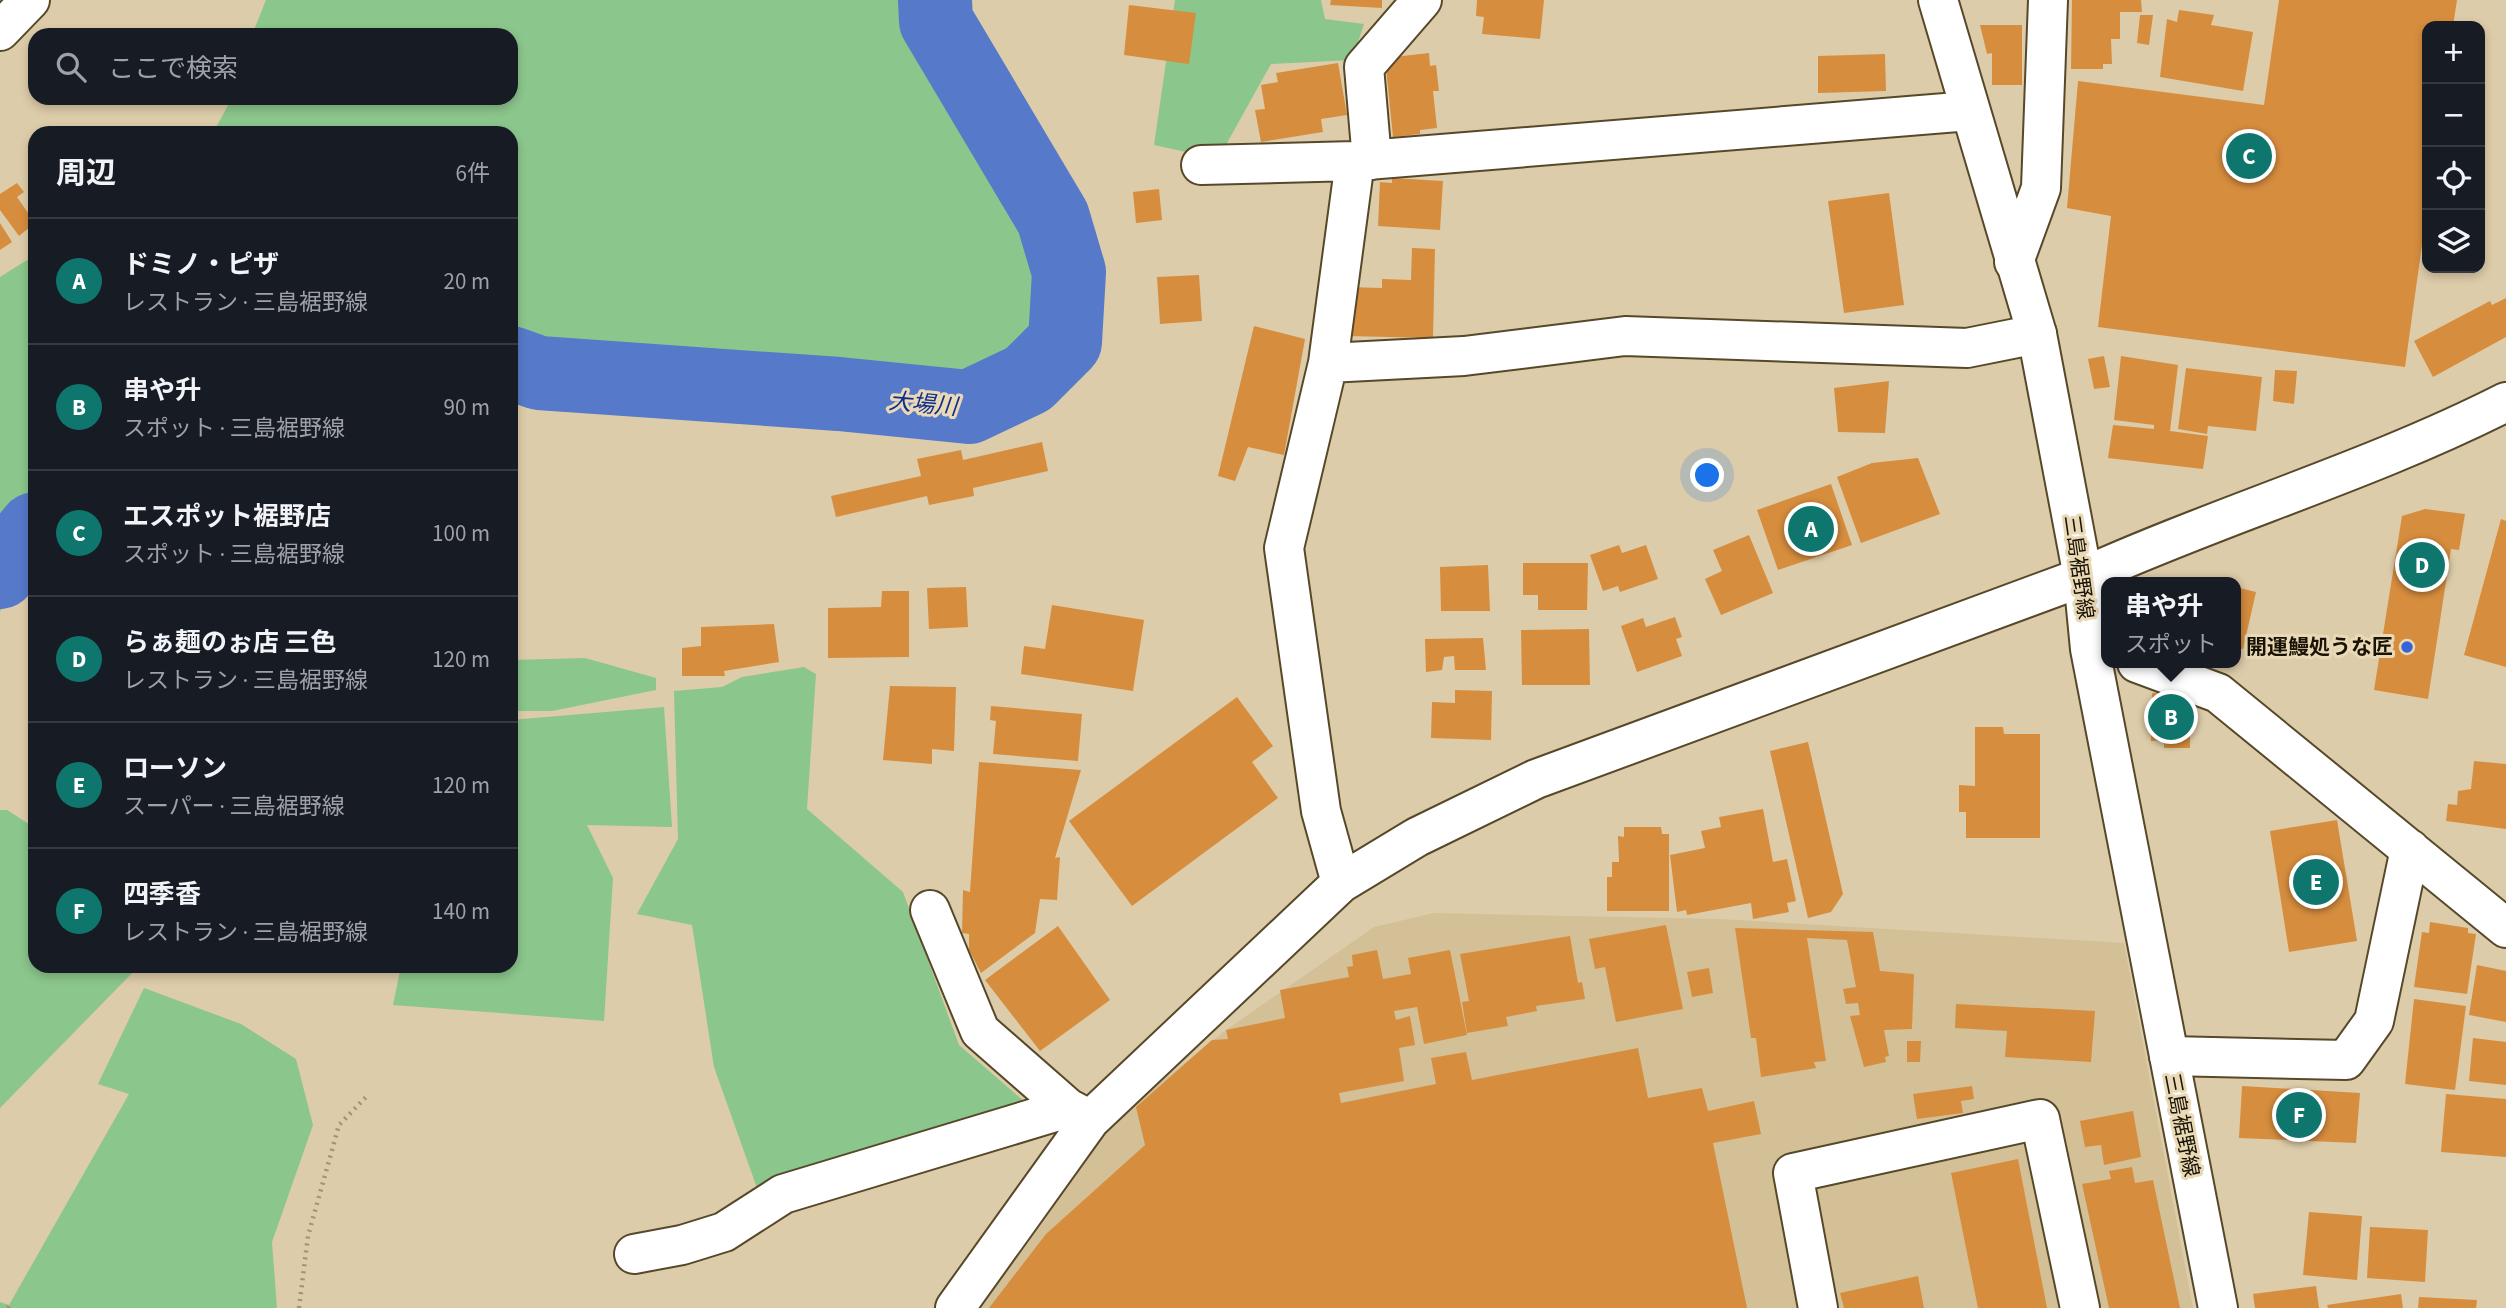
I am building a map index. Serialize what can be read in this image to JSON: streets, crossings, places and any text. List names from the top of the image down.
{
  "streets": {
    "street": ["三島裾野線"]
  },
  "water": ["大場川"],
  "places": ["開運鰻処うな匠"],
  "page": {
    "map_buttons": ["+", "−"],
    "search": "ここで検索",
    "heading": ["周辺", "6件"],
    "pins": [
      "C",
      "A",
      "D",
      "B",
      "E",
      "F"
    ],
    "list": [
      {
        "mark": "A",
        "name": "ドミノ・ピザ",
        "note": "レストラン · 三島裾野線",
        "value": "20 m"
      },
      {
        "mark": "B",
        "name": "串や升",
        "note": "スポット · 三島裾野線",
        "value": "90 m"
      },
      {
        "mark": "C",
        "name": "エスポット裾野店",
        "note": "スポット · 三島裾野線",
        "value": "100 m"
      },
      {
        "mark": "D",
        "name": "らぁ麺のぉ店 三色",
        "note": "レストラン · 三島裾野線",
        "value": "120 m"
      },
      {
        "mark": "E",
        "name": "ローソン",
        "note": "スーパー · 三島裾野線",
        "value": "120 m"
      },
      {
        "mark": "F",
        "name": "四季香",
        "note": "レストラン · 三島裾野線",
        "value": "140 m"
      }
    ],
    "popup": ["串や升", "スポット"]
  }
}
